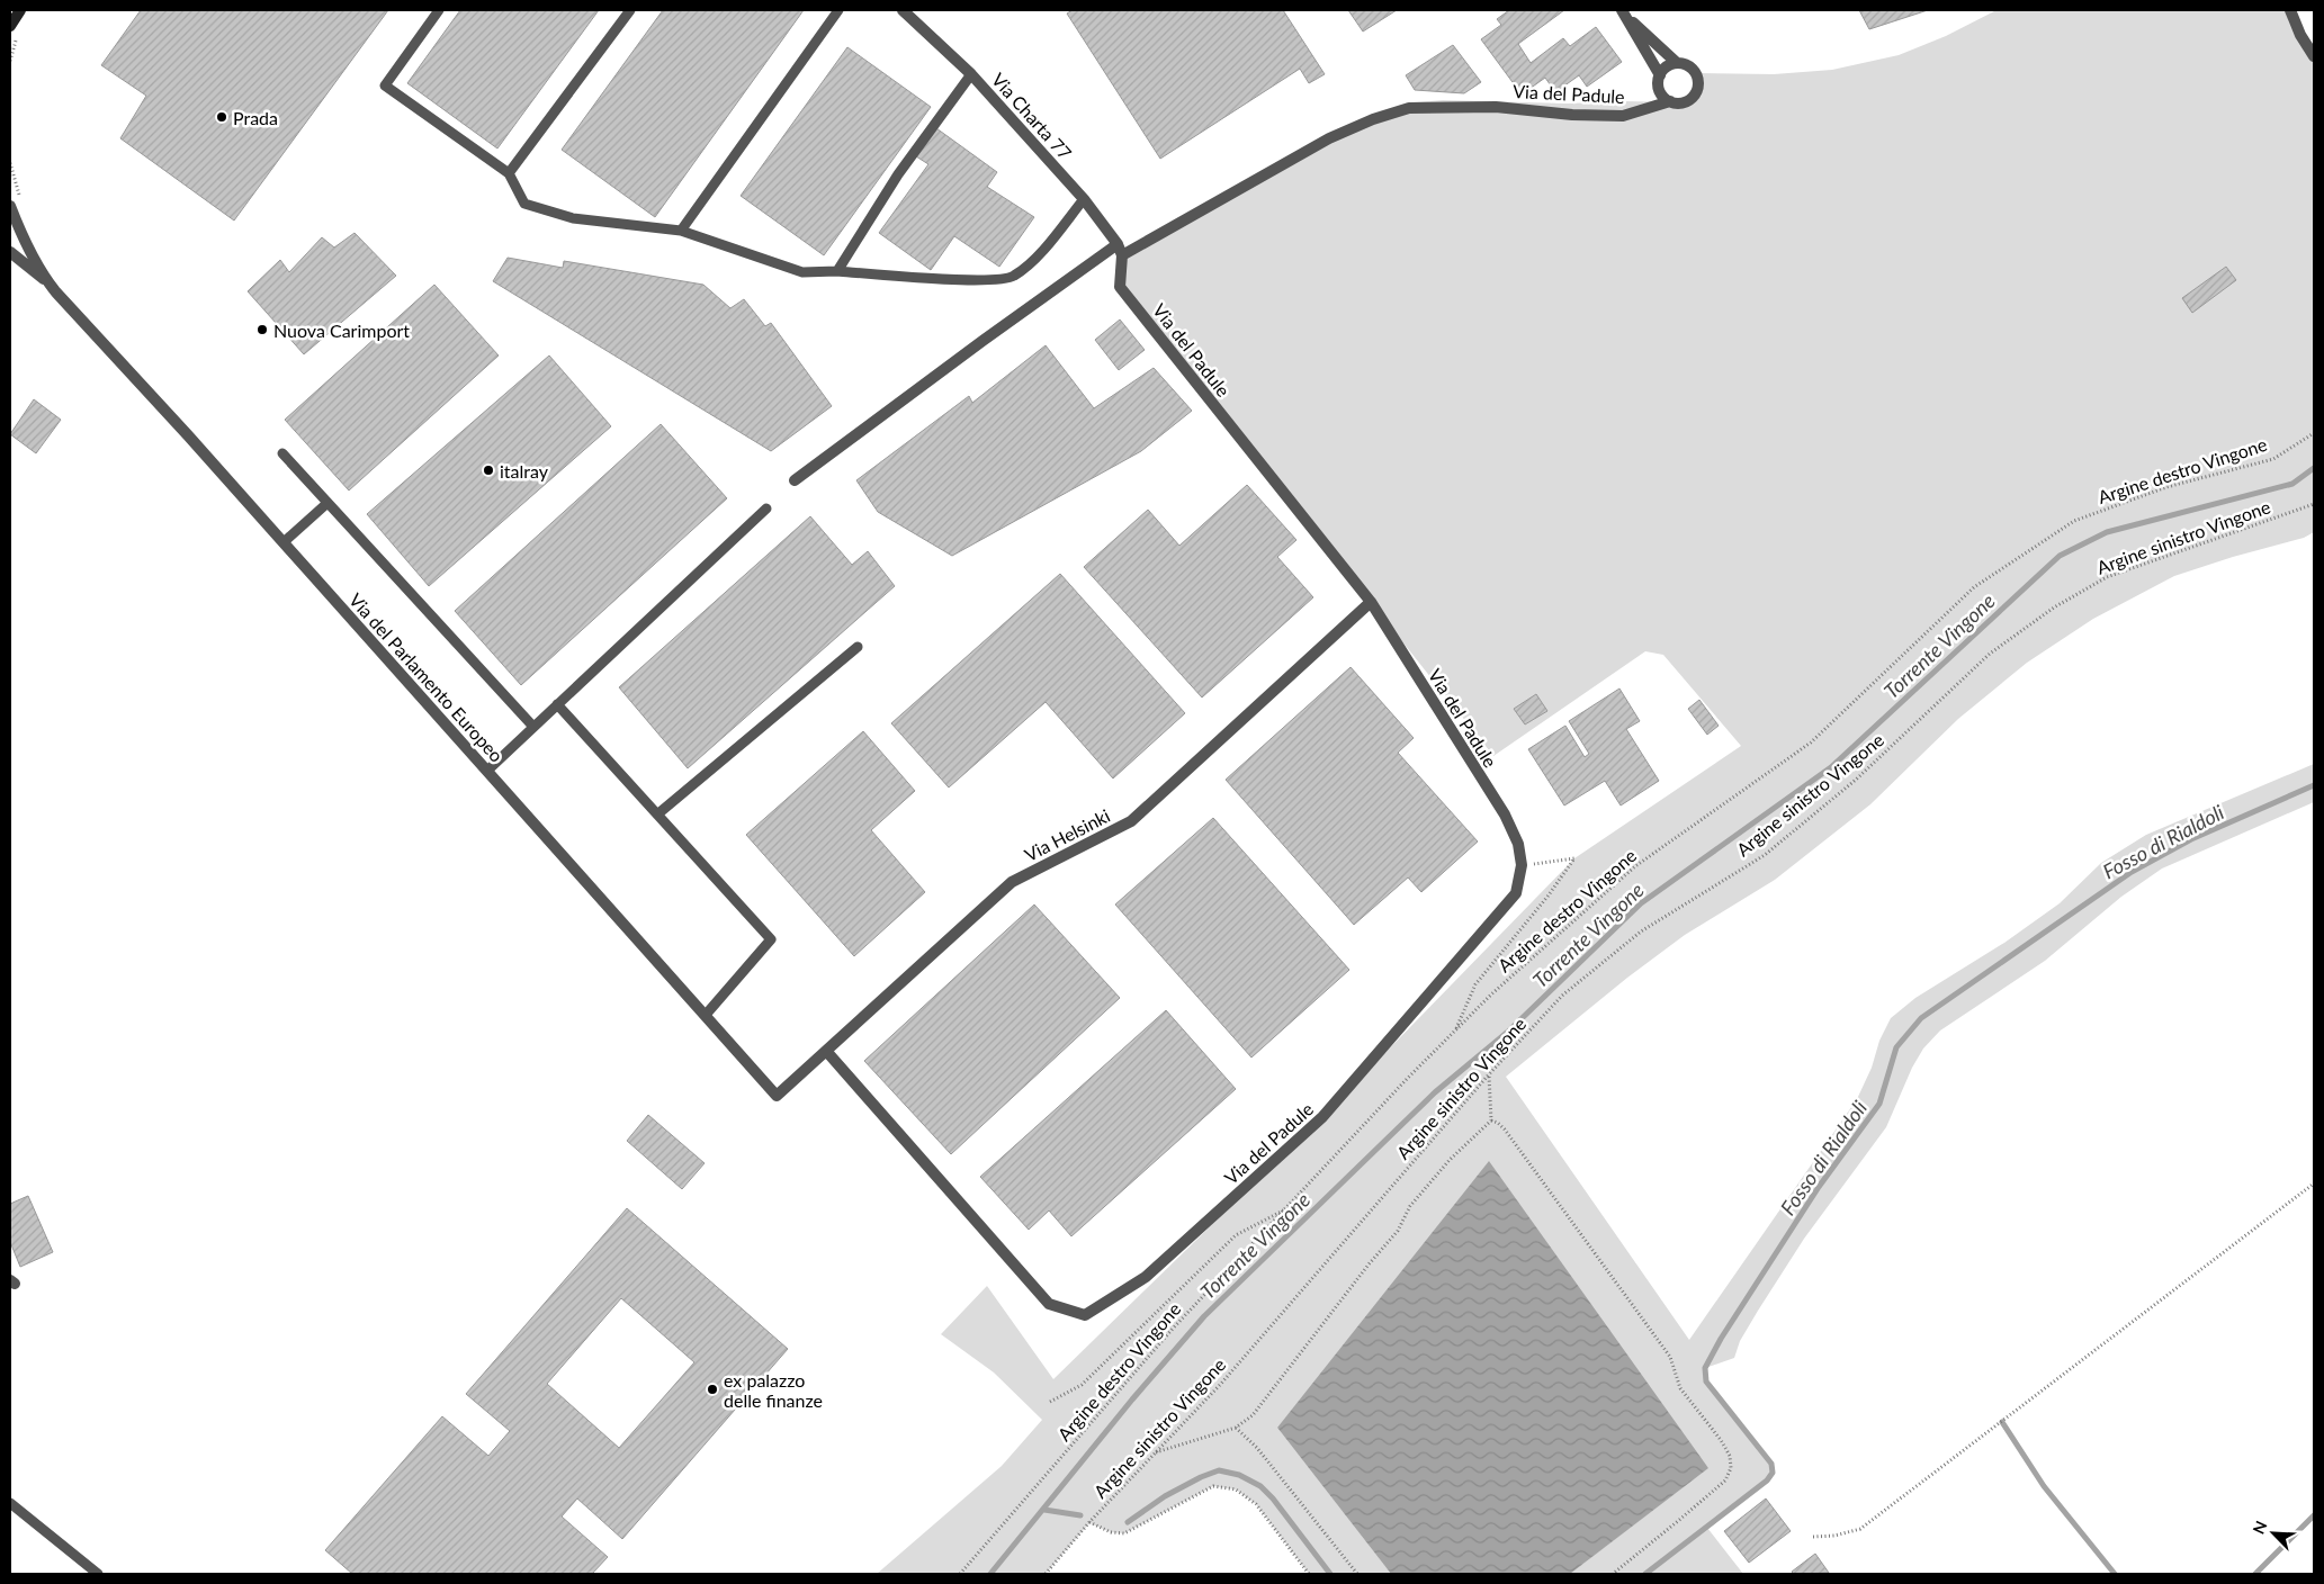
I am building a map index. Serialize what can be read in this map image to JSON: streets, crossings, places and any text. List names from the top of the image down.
{
  "streets": {
    "street": [
      "Via del Padule",
      "Via Charta 77",
      "Via del Parlamento Europeo",
      "Via Helsinki"
    ],
    "path": ["Argine destro Vingone", "Argine sinistro Vingone"]
  },
  "crossings": [
    ["Via del Padule", "Via Charta 77"],
    ["Via del Padule", "Via Helsinki"],
    ["Via del Parlamento Europeo", "Via Helsinki"]
  ],
  "water": ["Torrente Vingone", "Fosso di Rialdoli"],
  "places": [
    "Prada",
    "Nuova Carimport",
    "italray",
    "ex palazzo delle finanze"
  ],
  "north": "top left"
}
